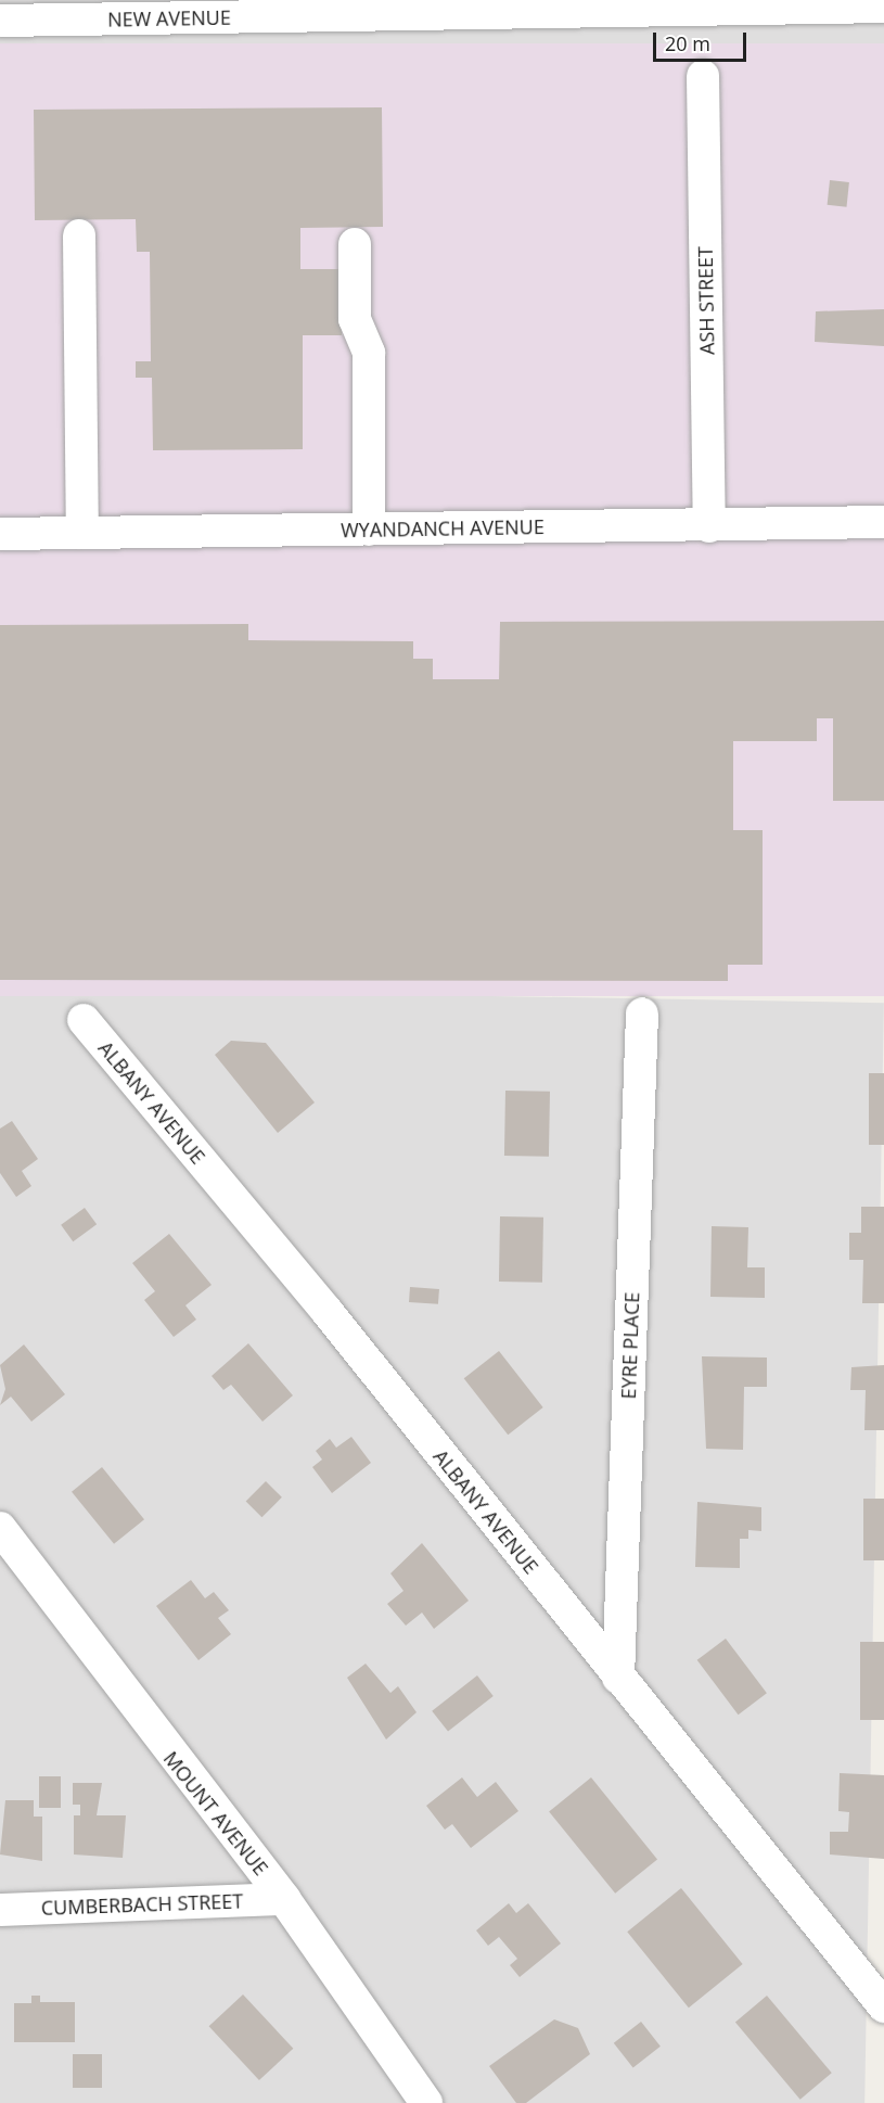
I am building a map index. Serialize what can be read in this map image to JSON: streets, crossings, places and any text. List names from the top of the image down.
{
  "streets": {
    "street": [
      "NEW AVENUE",
      "ASH STREET",
      "WYANDANCH AVENUE",
      "ALBANY AVENUE",
      "EYRE PLACE",
      "MOUNT AVENUE",
      "CUMBERBACH STREET"
    ]
  },
  "crossings": [
    ["ASH STREET", "WYANDANCH AVENUE"],
    ["ALBANY AVENUE", "EYRE PLACE"],
    ["MOUNT AVENUE", "CUMBERBACH STREET"]
  ],
  "scale_bar": "20 m"
}
